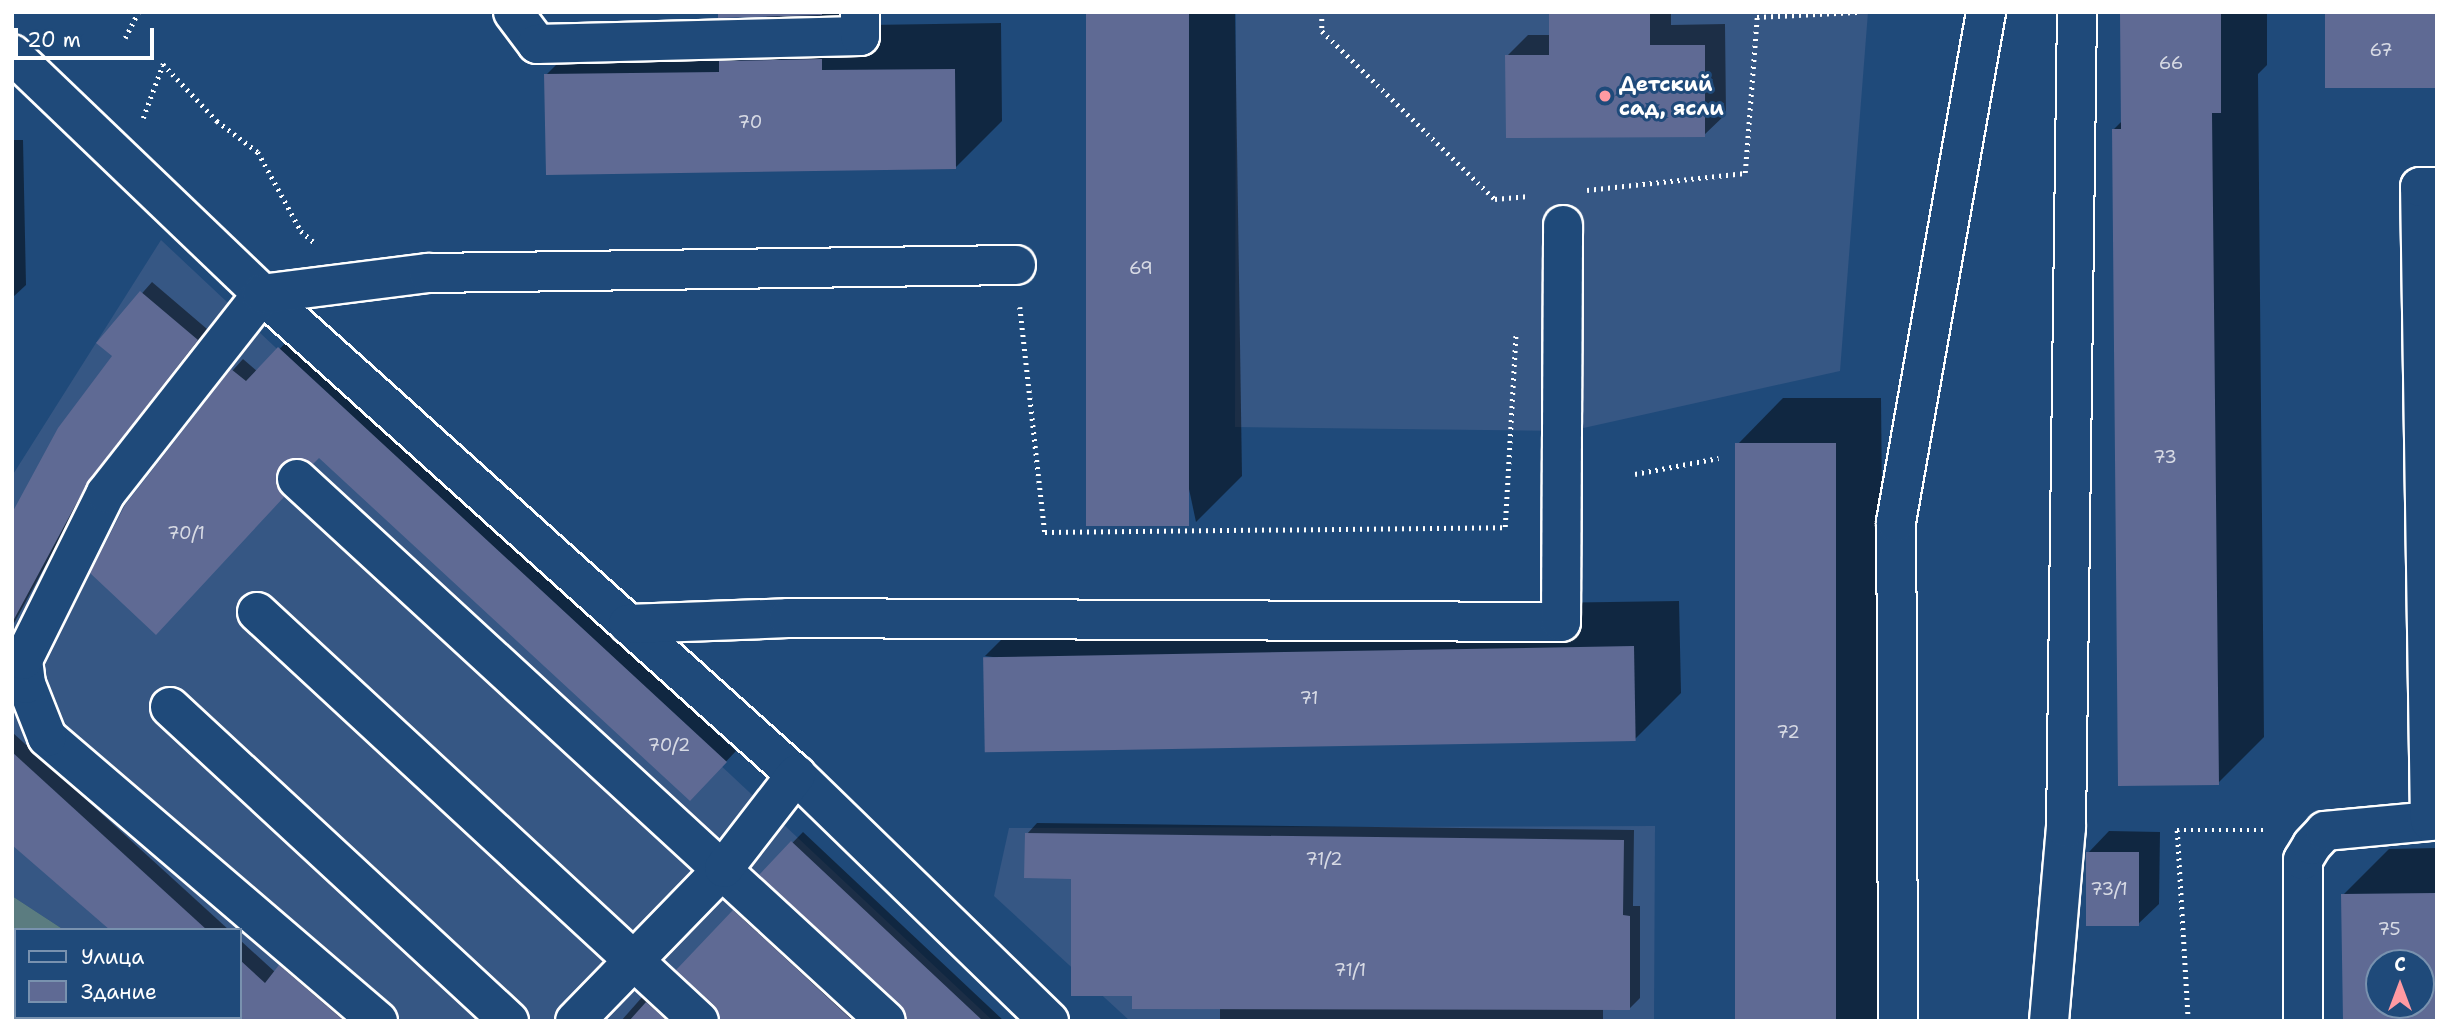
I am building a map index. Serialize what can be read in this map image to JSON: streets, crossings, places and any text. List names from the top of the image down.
{
  "places": ["Детский сад, ясли"],
  "house_numbers": [
    "67",
    "66",
    "70",
    "69",
    "73",
    "70/1",
    "71",
    "72",
    "70/2",
    "71/2",
    "73/1",
    "75",
    "71/1"
  ],
  "legend": ["Улица", "Здание"],
  "scale_bar": "20 m",
  "north": "top"
}
